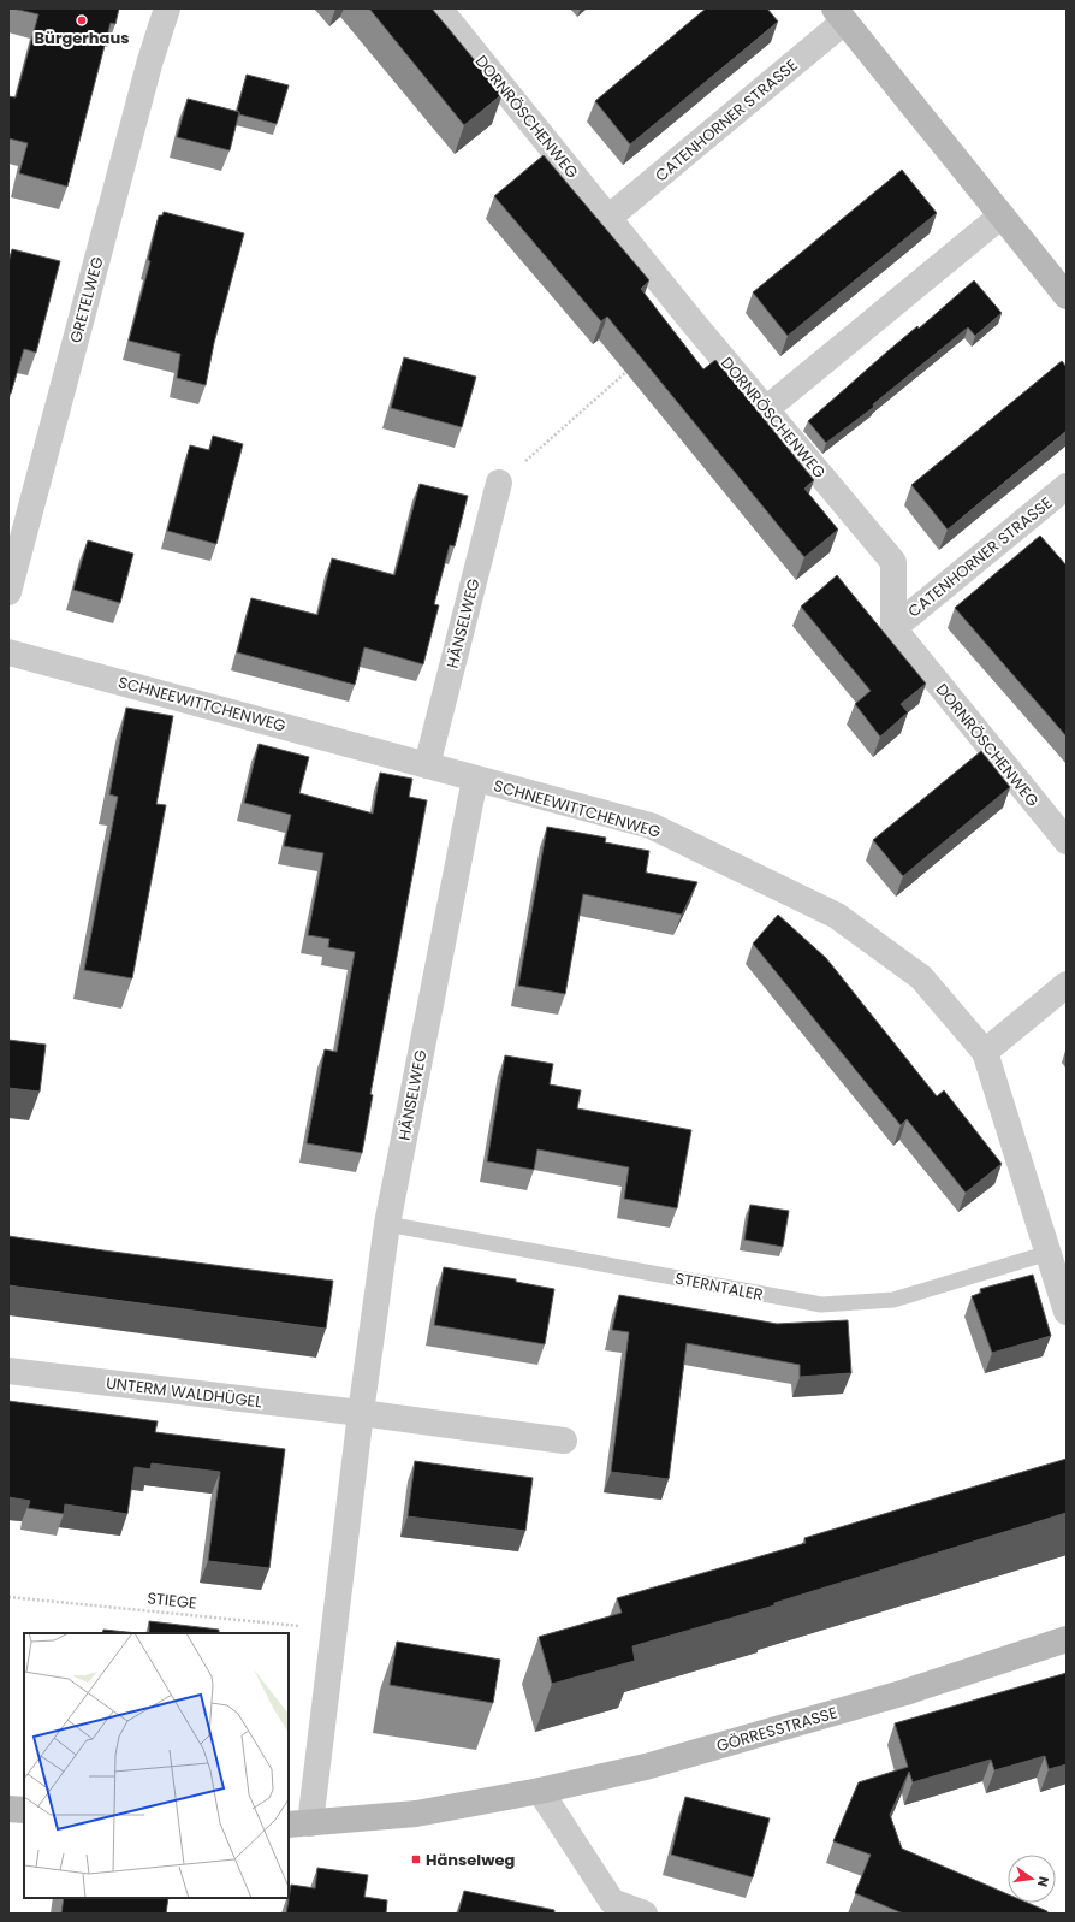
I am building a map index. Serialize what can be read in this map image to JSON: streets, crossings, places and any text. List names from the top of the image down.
{
  "streets": {
    "street": [
      "DORNRÖSCHENWEG",
      "CATENHORNER STRASSE",
      "GRETELWEG",
      "HÄNSELWEG",
      "SCHNEEWITTCHENWEG",
      "UNTERM WALDHÜGEL",
      "GÖRRESSTRASSE"
    ],
    "lane": ["STERNTALER"],
    "path": ["STIEGE"]
  },
  "crossings": [
    ["DORNRÖSCHENWEG", "CATENHORNER STRASSE"],
    ["HÄNSELWEG", "SCHNEEWITTCHENWEG"],
    ["HÄNSELWEG", "STERNTALER"],
    ["HÄNSELWEG", "UNTERM WALDHÜGEL"],
    ["HÄNSELWEG", "STIEGE"],
    ["HÄNSELWEG", "GÖRRESSTRASSE"]
  ],
  "places": {
    "other": ["Bürgerhaus"],
    "transit": ["Hänselweg"]
  },
  "north": "right"
}
